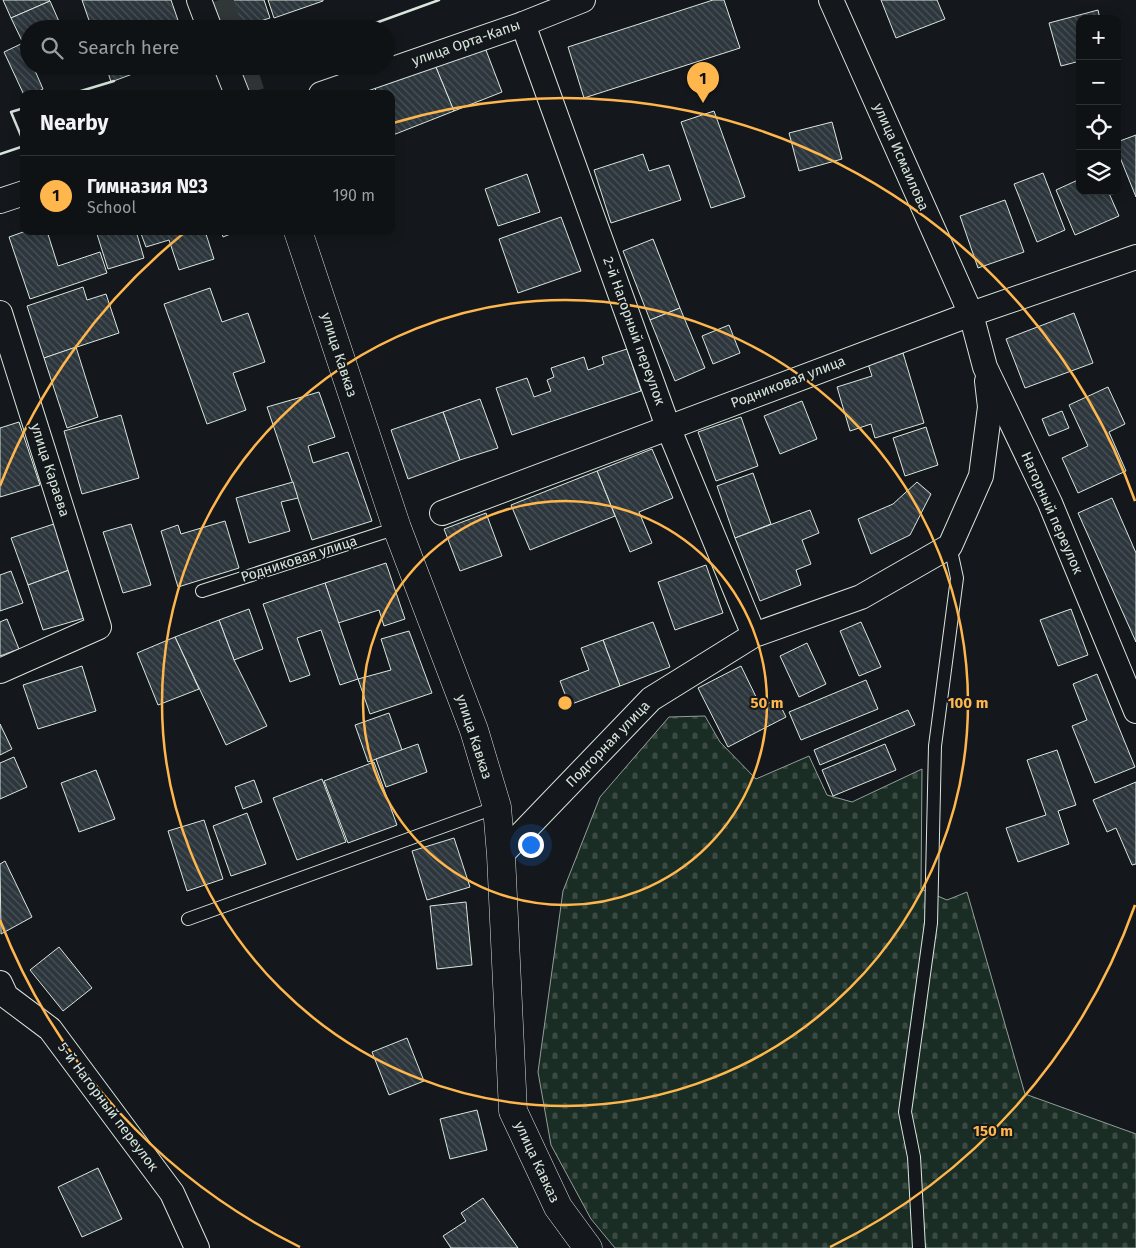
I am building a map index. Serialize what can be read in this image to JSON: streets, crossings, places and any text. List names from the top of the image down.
{
  "streets": {
    "highway": ["улица Кавказ"],
    "street": [
      "улица Орта-Капы",
      "улица Исмаилова",
      "2-й Нагорный переулок",
      "Родниковая улица",
      "улица Караева",
      "Нагорный переулок",
      "Подгорная улица",
      "5-й Нагорный переулок"
    ]
  },
  "crossings": [
    ["улица Орта-Капы", "2-й Нагорный переулок"],
    ["улица Исмаилова", "Родниковая улица"],
    ["улица Исмаилова", "Нагорный переулок"],
    ["2-й Нагорный переулок", "Родниковая улица"],
    ["2-й Нагорный переулок", "Подгорная улица"],
    ["улица Кавказ", "Родниковая улица"],
    ["улица Кавказ", "Подгорная улица"],
    ["Родниковая улица", "Нагорный переулок"]
  ],
  "page": {
    "map_buttons": ["+", "−"],
    "search": "Search here",
    "pins": "1",
    "heading": "Nearby",
    "list": [
      {
        "mark": "1",
        "name": "Гимназия №3",
        "note": "School",
        "value": "190 m"
      }
    ]
  },
  "rings": ["50 m", "100 m", "150 m"]
}
